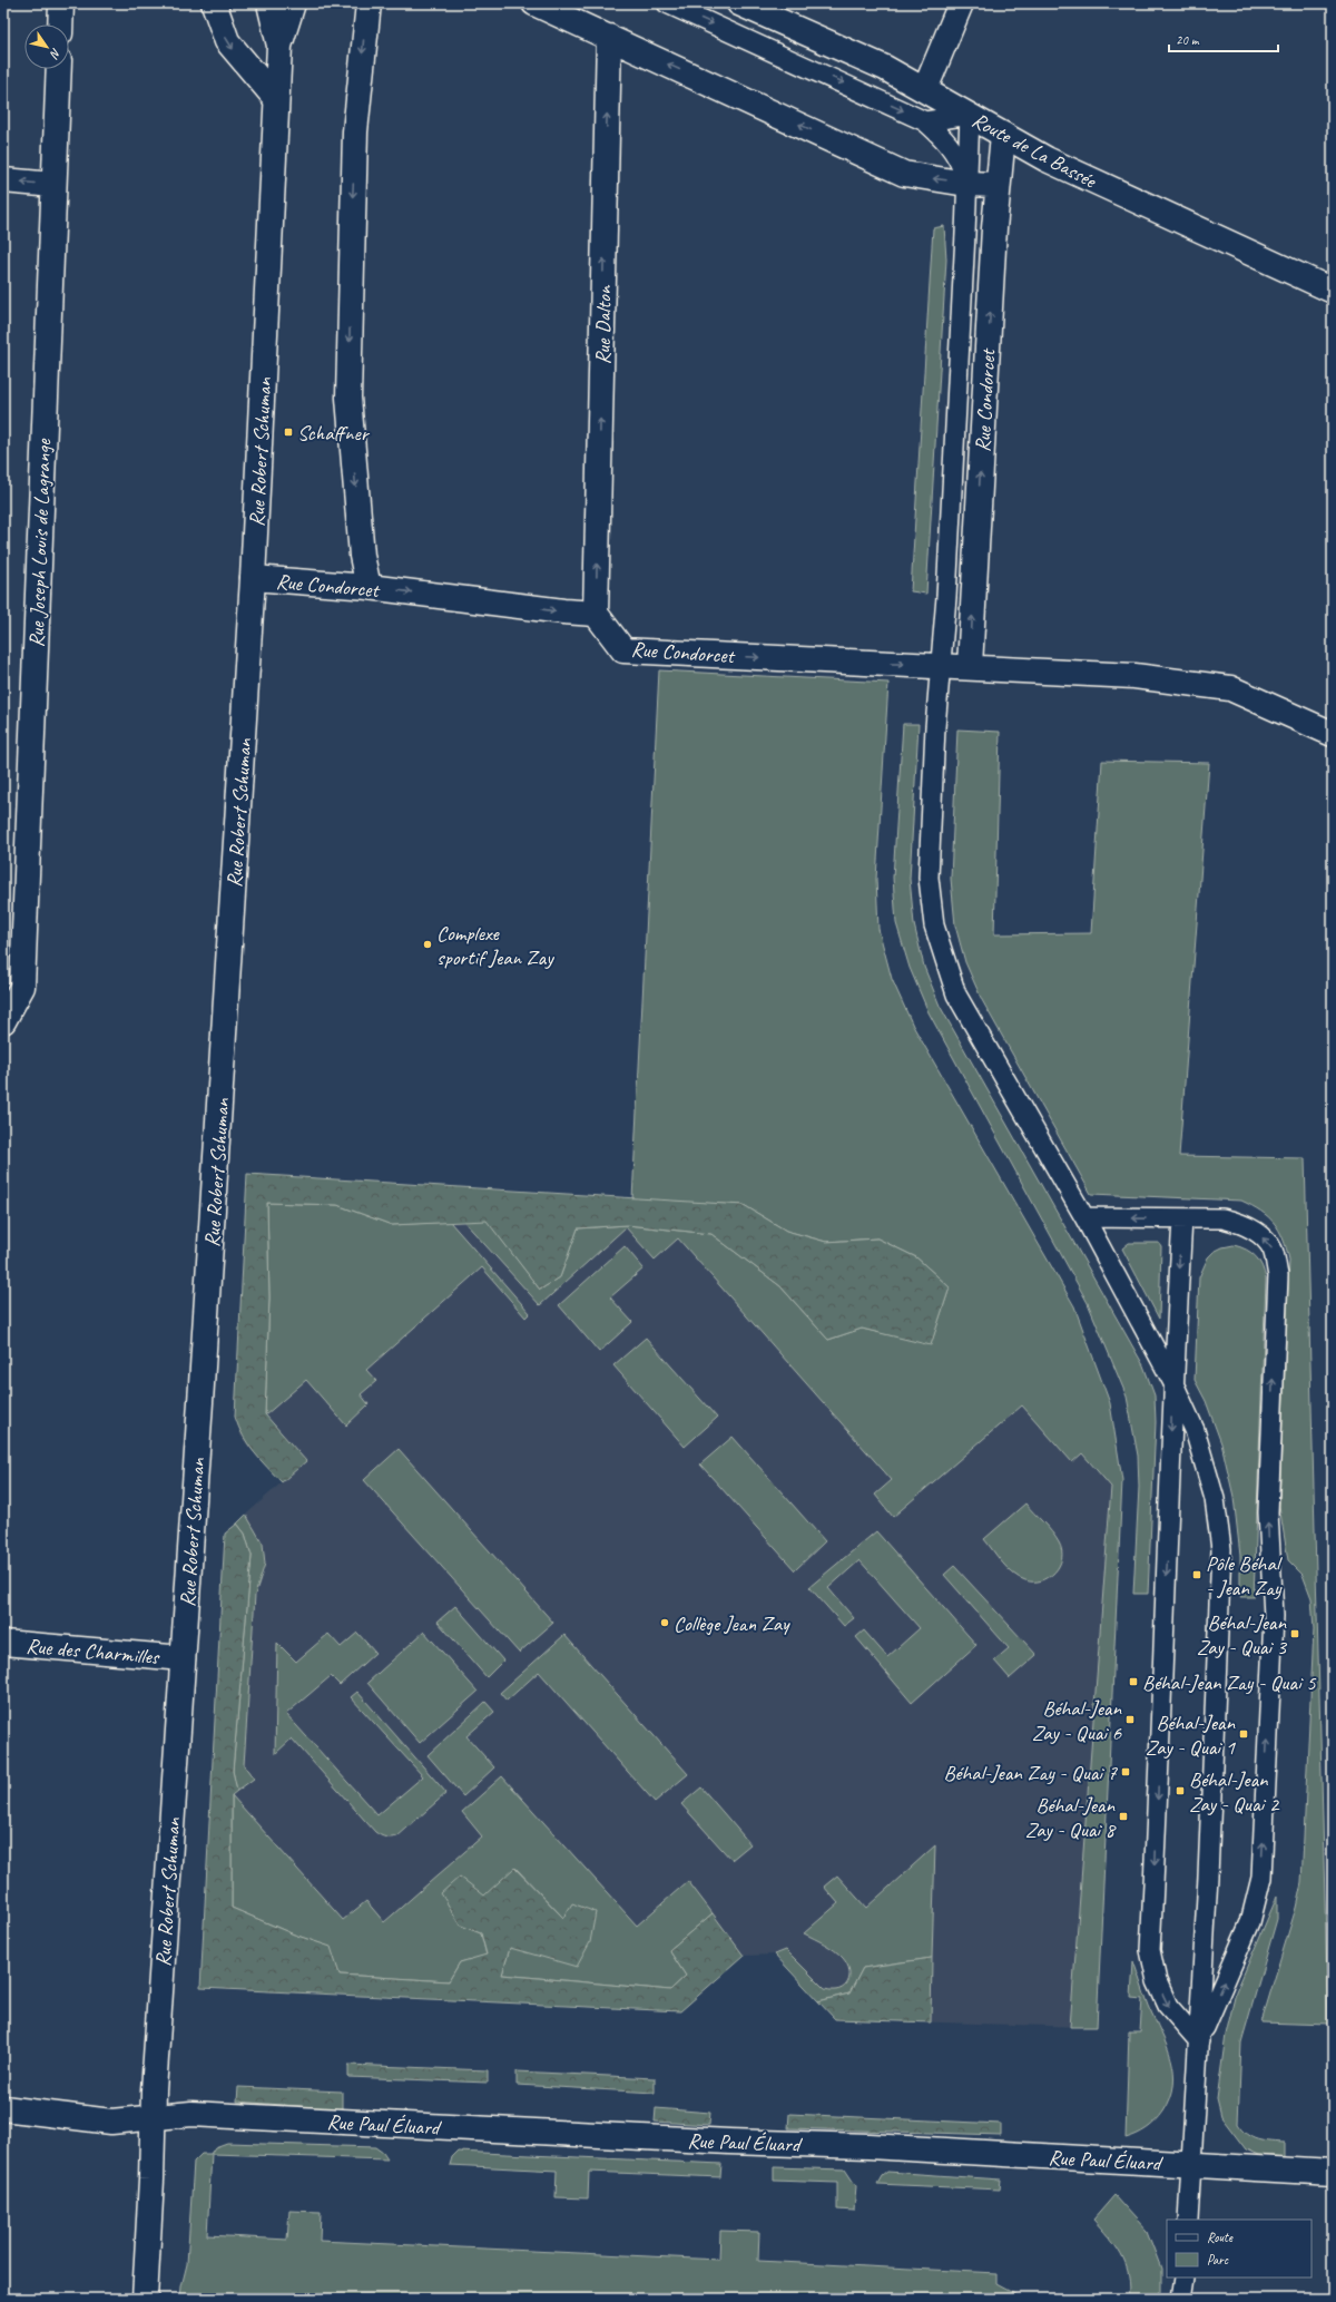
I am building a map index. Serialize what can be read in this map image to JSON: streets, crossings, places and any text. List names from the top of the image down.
{
  "streets": {
    "street": [
      "Route de La Bassée",
      "Rue Dalton",
      "Rue Condorcet",
      "Rue Robert Schuman",
      "Rue Joseph Louis de Lagrange",
      "Rue des Charmilles",
      "Rue Paul Éluard"
    ]
  },
  "crossings": [
    ["Route de La Bassée", "Rue Condorcet"],
    ["Rue Dalton", "Rue Condorcet"],
    ["Rue Condorcet", "Rue Robert Schuman"],
    ["Rue Robert Schuman", "Rue des Charmilles"],
    ["Rue Robert Schuman", "Rue Paul Éluard"]
  ],
  "one_way": ["Rue Dalton"],
  "places": {
    "transit": [
      "Schaffner",
      "Pôle Béhal - Jean Zay",
      "Béhal-Jean Zay - Quai 3",
      "Béhal-Jean Zay - Quai 5",
      "Béhal-Jean Zay - Quai 6",
      "Béhal-Jean Zay - Quai 1",
      "Béhal-Jean Zay - Quai 7",
      "Béhal-Jean Zay - Quai 2",
      "Béhal-Jean Zay - Quai 8"
    ],
    "other": ["Complexe sportif Jean Zay", "Collège Jean Zay"]
  },
  "legend": ["Route", "Parc"],
  "scale_bar": "20 m",
  "north": "bottom right"
}
